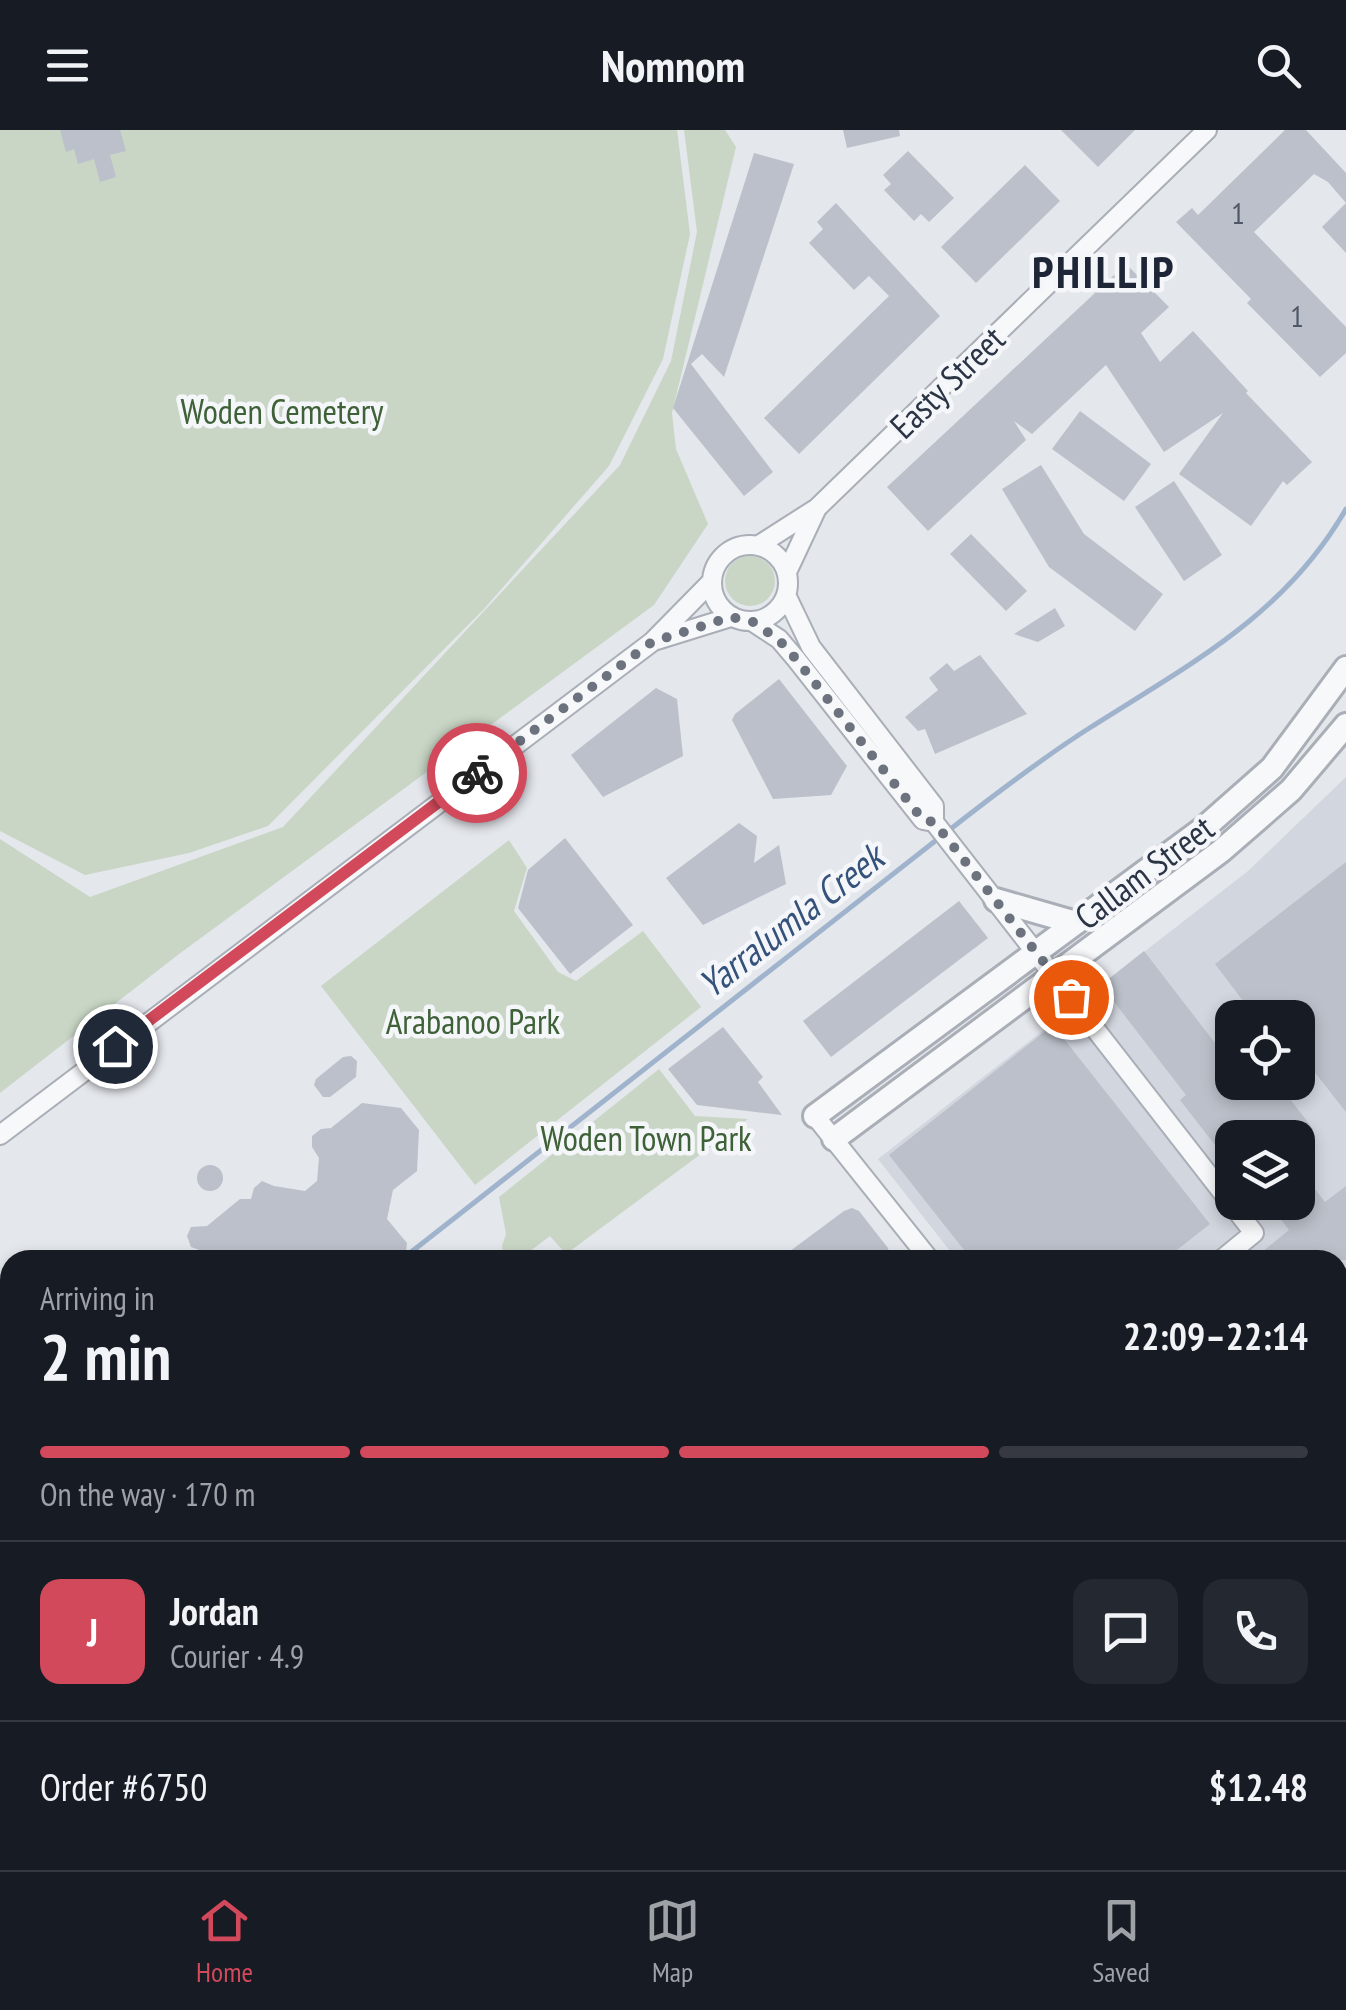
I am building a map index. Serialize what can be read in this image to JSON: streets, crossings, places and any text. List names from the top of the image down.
{
  "streets": {
    "street": ["Easty Street", "Callam Street"]
  },
  "districts": ["PHILLIP"],
  "water": ["Yarralumla Creek"],
  "parks": ["Woden Cemetery", "Arabanoo Park", "Woden Town Park"],
  "house_numbers": ["1", "1"],
  "page": {
    "header": "Nomnom",
    "heading": ["2 min", "Arriving in", "22:09–22:14"],
    "panel": [
      "Jordan",
      "Courier · 4.9",
      "Order #6750",
      "$12.48"
    ],
    "bar": "On the way · 170 m",
    "round": "J",
    "tabs": ["Home", "Map", "Saved"]
  }
}
